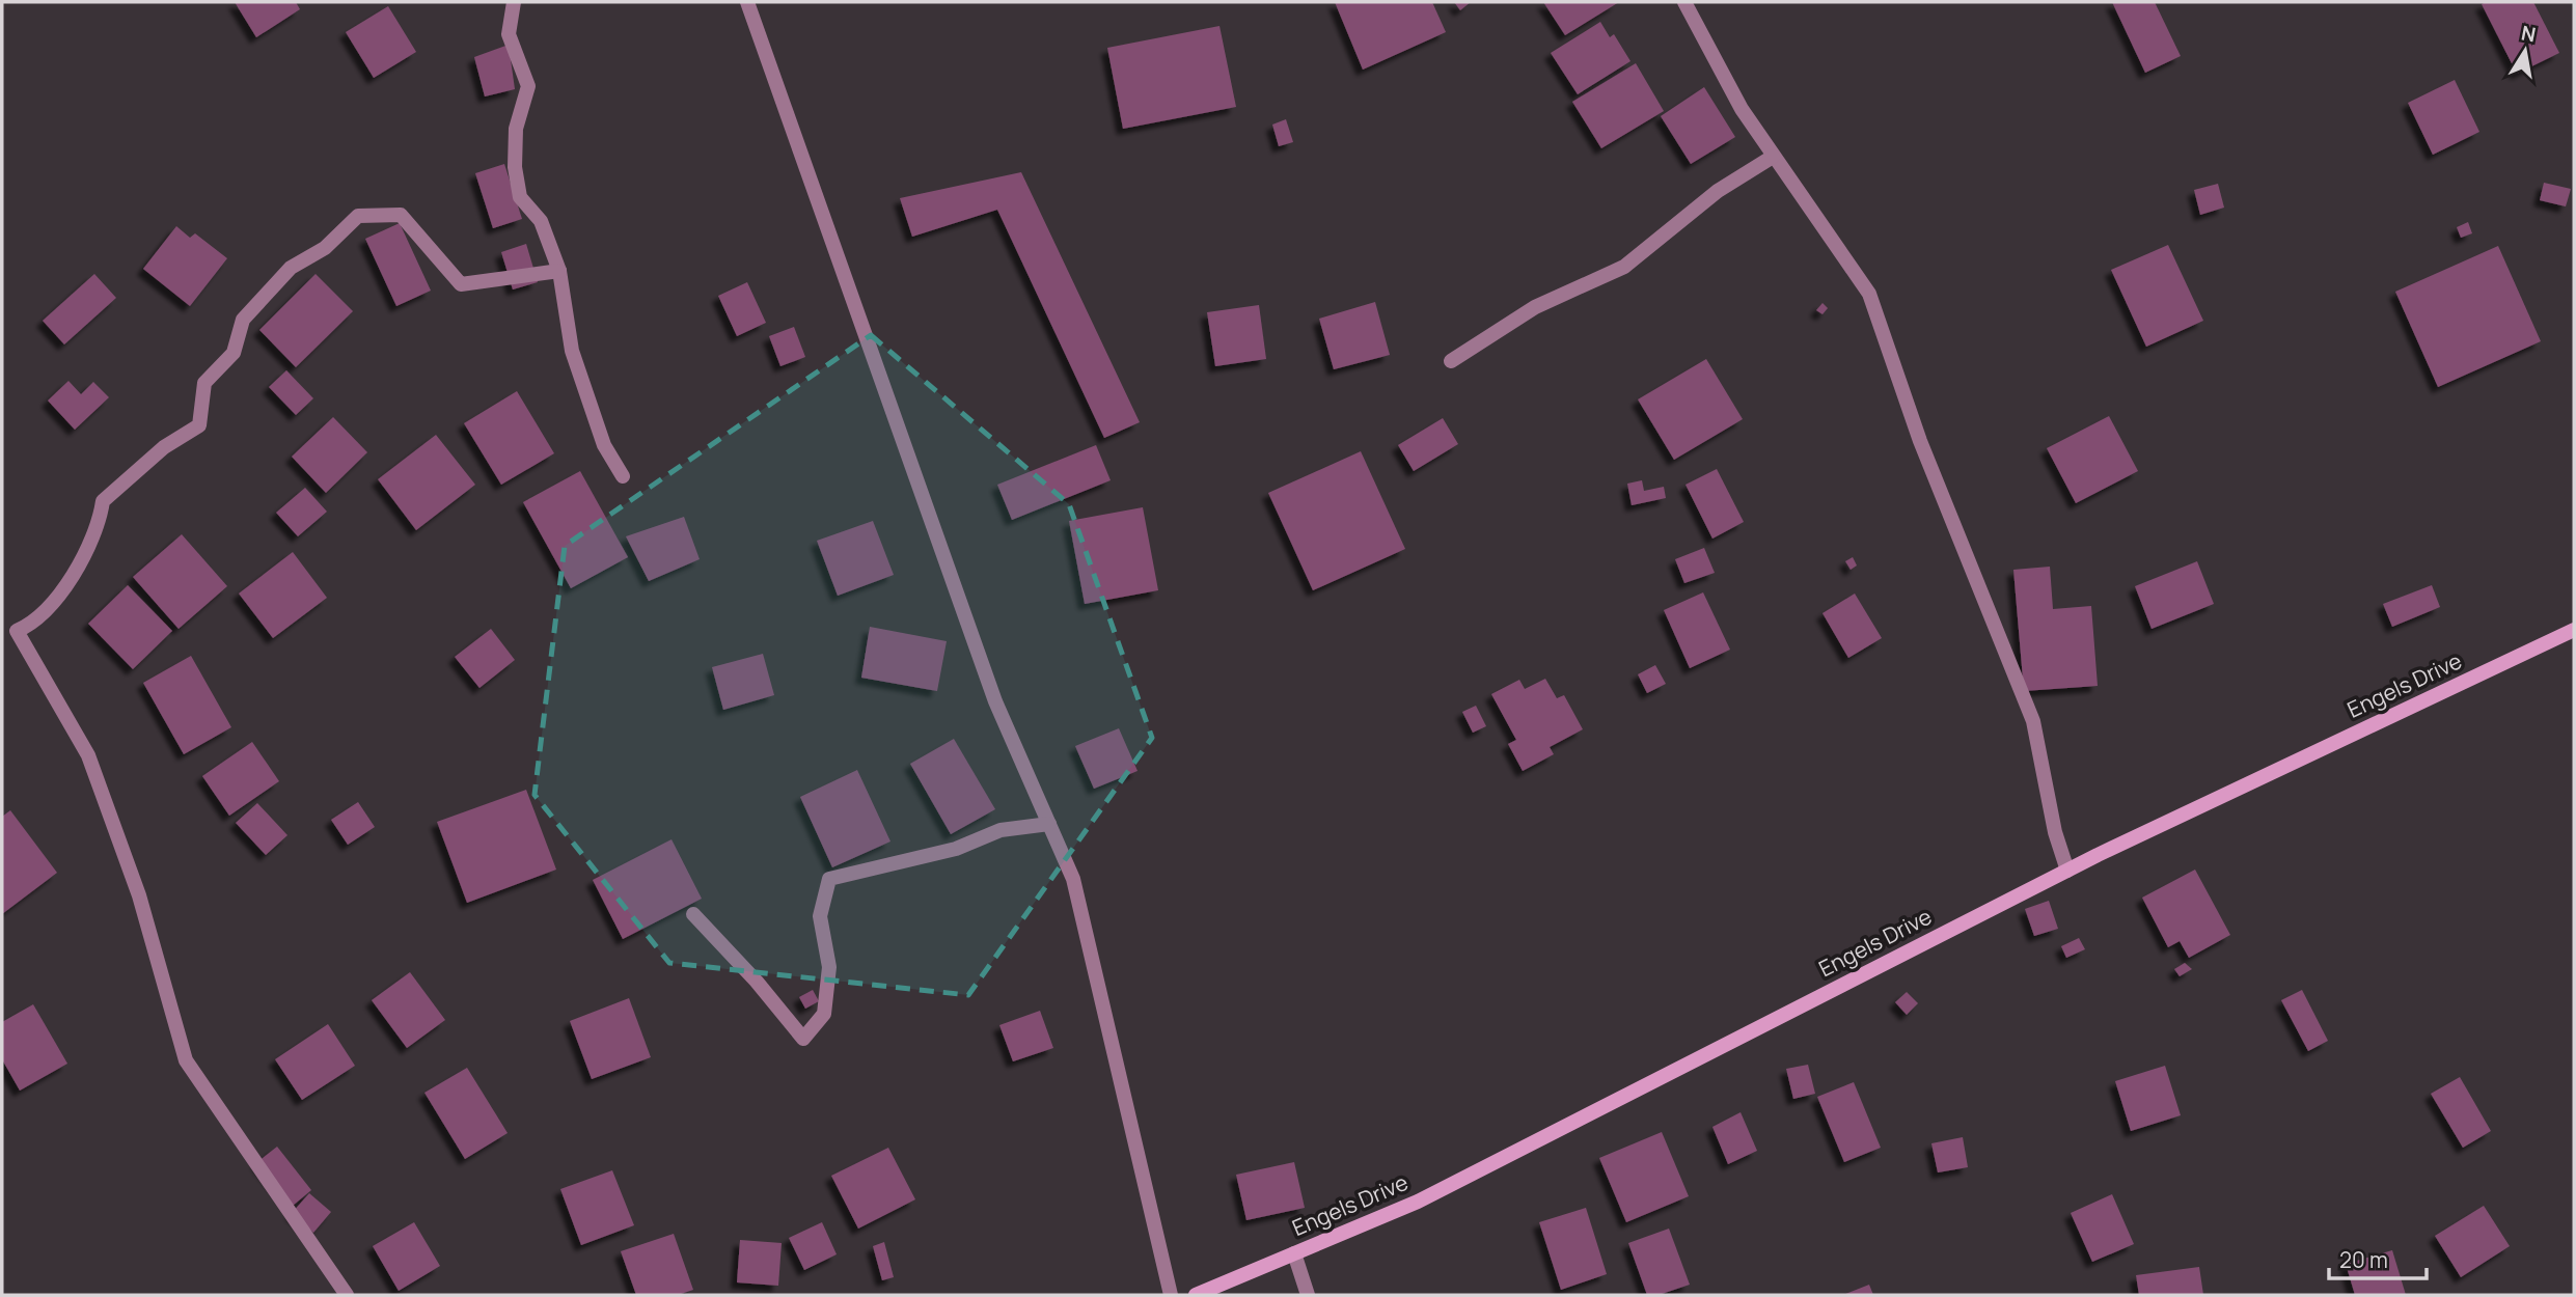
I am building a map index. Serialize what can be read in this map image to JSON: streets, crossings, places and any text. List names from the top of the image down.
{
  "streets": {
    "street": ["Engels Drive"]
  },
  "scale_bar": "20 m",
  "north": "top"
}
